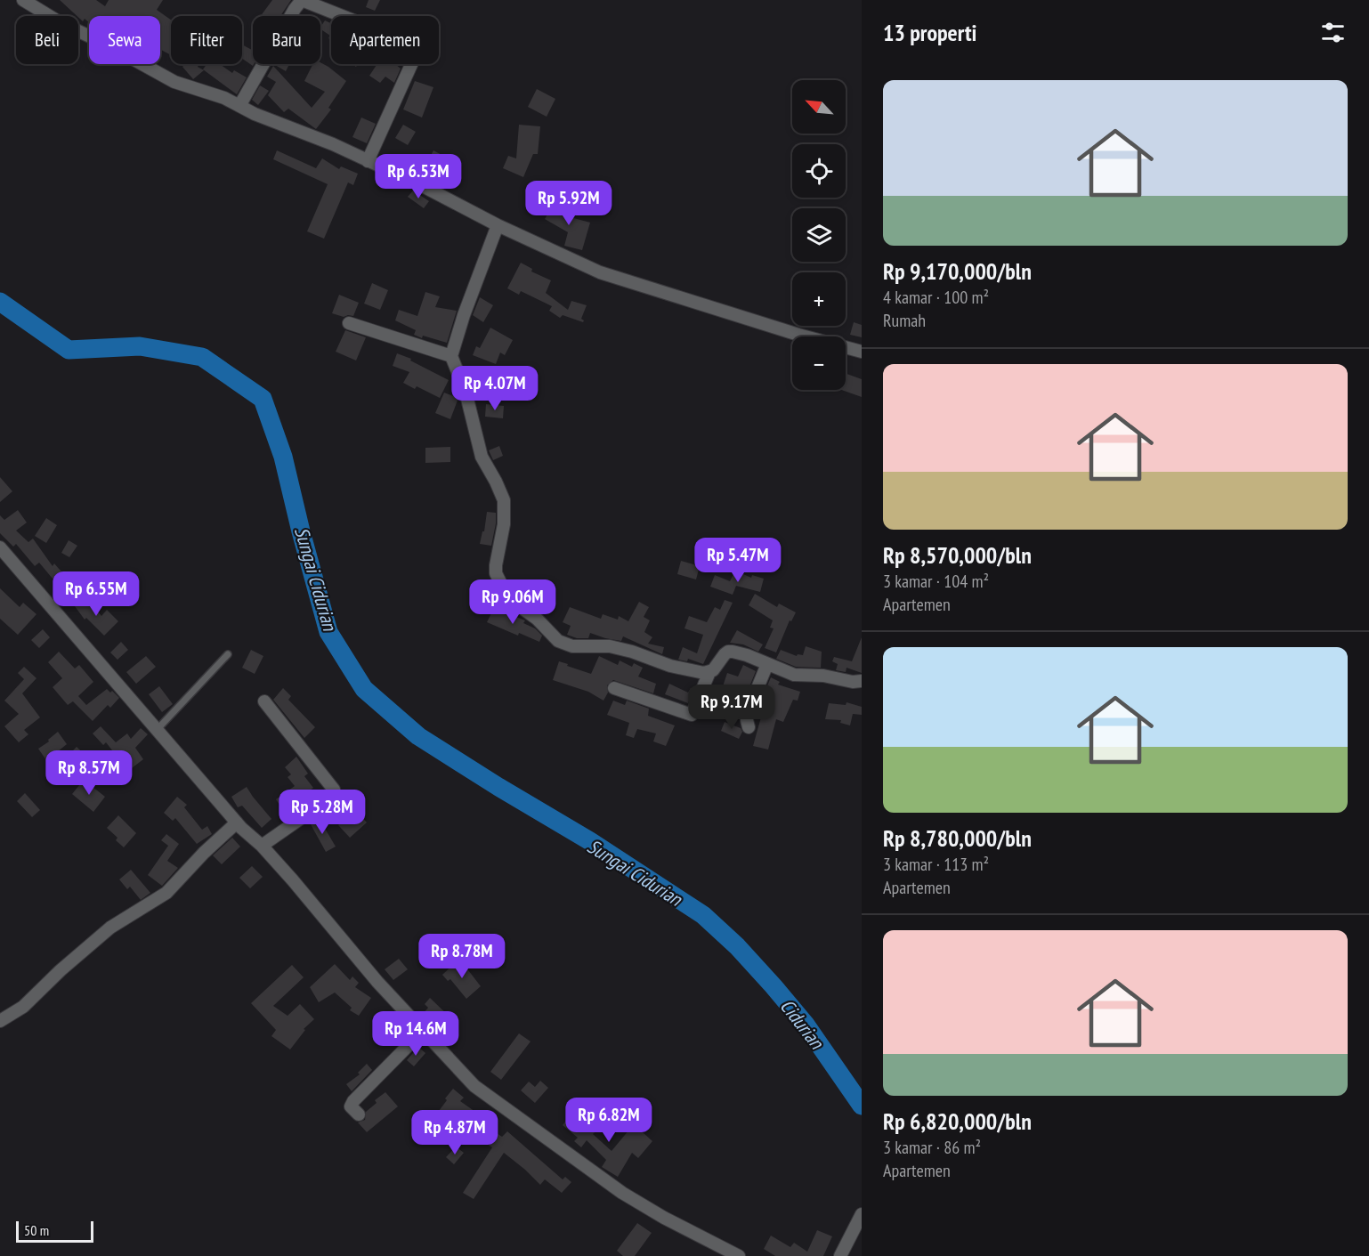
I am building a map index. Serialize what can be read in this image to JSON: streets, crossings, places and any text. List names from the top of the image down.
{
  "water": ["Sungai Cidurian", "Cidurian"],
  "scale_bar": "50 m",
  "north": "top left",
  "page": {
    "heading": "13 properti",
    "chip": [
      "Beli",
      "Sewa",
      "Filter",
      "Baru",
      "Apartemen"
    ],
    "list": [
      {
        "name": "Rp 9,170,000/bln",
        "note": "4 kamar · 100 m² · Rumah"
      },
      {
        "name": "Rp 8,570,000/bln",
        "note": "3 kamar · 104 m² · Apartemen"
      },
      {
        "name": "Rp 8,780,000/bln",
        "note": "3 kamar · 113 m² · Apartemen"
      },
      {
        "name": "Rp 6,820,000/bln",
        "note": "3 kamar · 86 m² · Apartemen"
      }
    ],
    "map_buttons": ["+", "−"],
    "price": [
      "Rp 6.53M",
      "Rp 5.92M",
      "Rp 4.07M",
      "Rp 5.47M",
      "Rp 6.55M",
      "Rp 9.06M",
      "Rp 9.17M",
      "Rp 8.57M",
      "Rp 5.28M",
      "Rp 8.78M",
      "Rp 14.6M",
      "Rp 6.82M",
      "Rp 4.87M"
    ],
    "scale": "50 m"
  }
}
